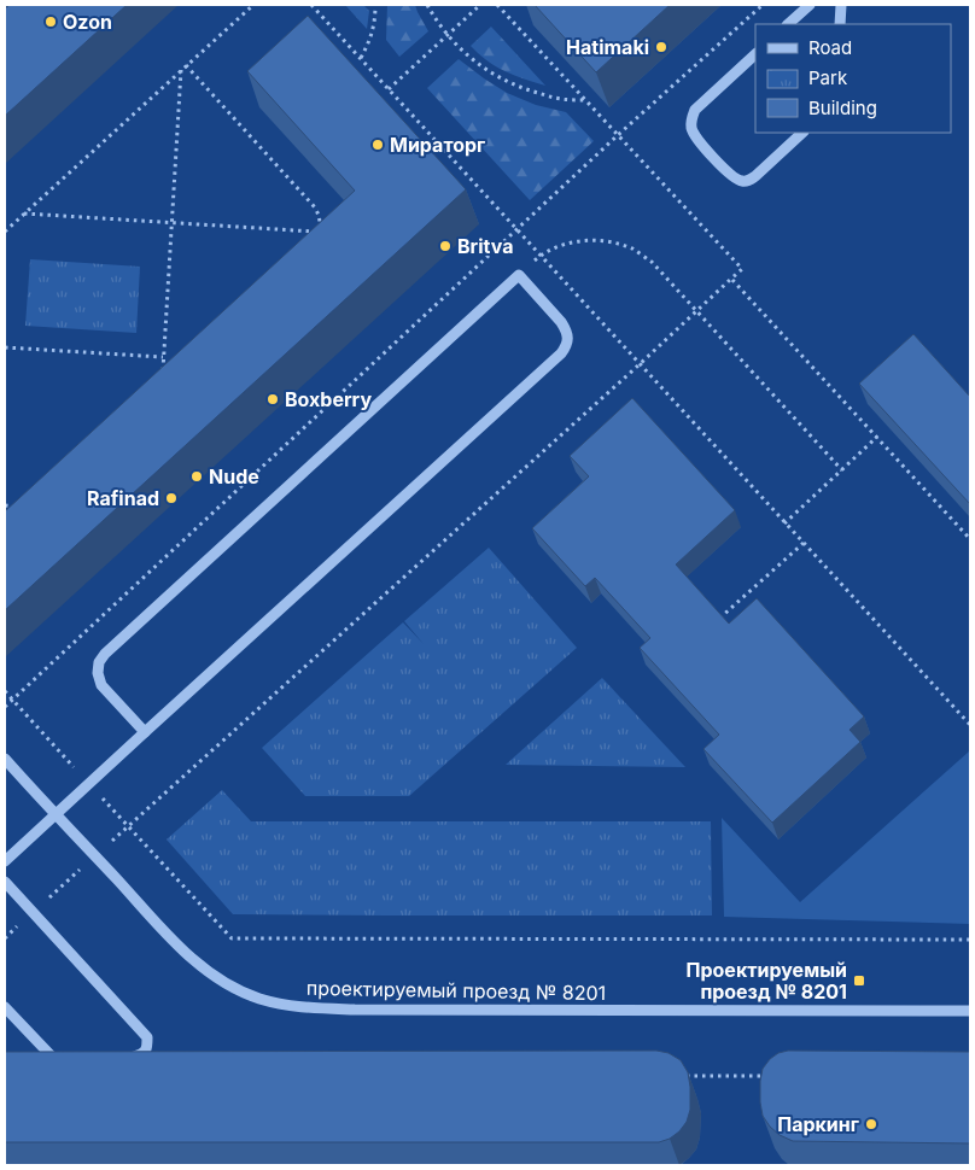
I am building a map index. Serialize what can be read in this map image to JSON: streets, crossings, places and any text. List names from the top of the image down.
{
  "streets": {
    "street": ["проектируемый проезд № 8201"]
  },
  "places": {
    "other": [
      "Ozon",
      "Hatimaki",
      "Мираторг",
      "Britva",
      "Boxberry",
      "Nude",
      "Rafinad",
      "Паркинг"
    ],
    "transit": ["Проектируемый проезд № 8201"]
  },
  "legend": ["Road", "Park", "Building"]
}
